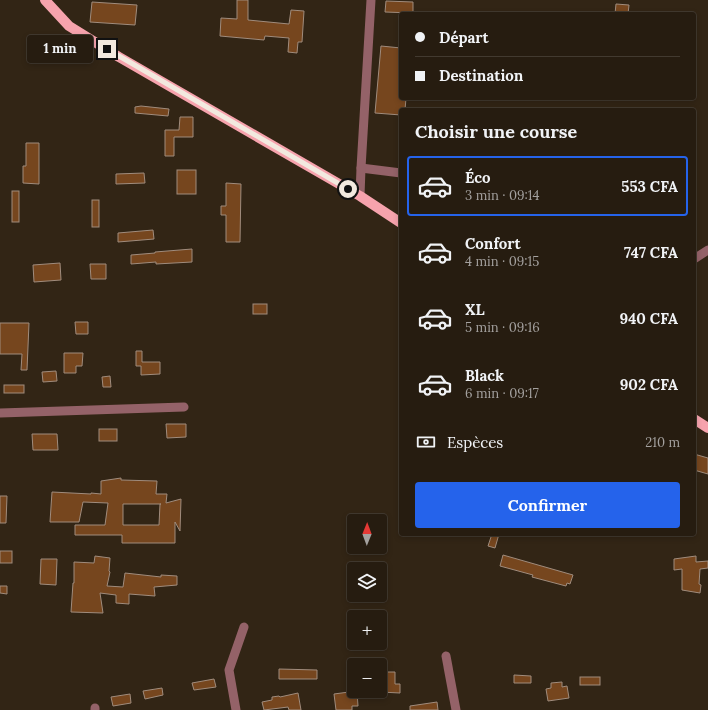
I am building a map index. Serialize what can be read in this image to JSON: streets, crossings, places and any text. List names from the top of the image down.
{
  "north": "top",
  "page": {
    "banner": ["Départ", "Destination"],
    "bubble": "1 min",
    "heading": "Choisir une course",
    "list": [
      {
        "name": "Éco",
        "note": "3 min · 09:14",
        "value": "553 CFA"
      },
      {
        "name": "Confort",
        "note": "4 min · 09:15",
        "value": "747 CFA"
      },
      {
        "name": "XL",
        "note": "5 min · 09:16",
        "value": "940 CFA"
      },
      {
        "name": "Black",
        "note": "6 min · 09:17",
        "value": "902 CFA"
      }
    ],
    "pay": ["Espèces", "210 m"],
    "buttons": "Confirmer",
    "map_buttons": ["+", "−"]
  }
}
